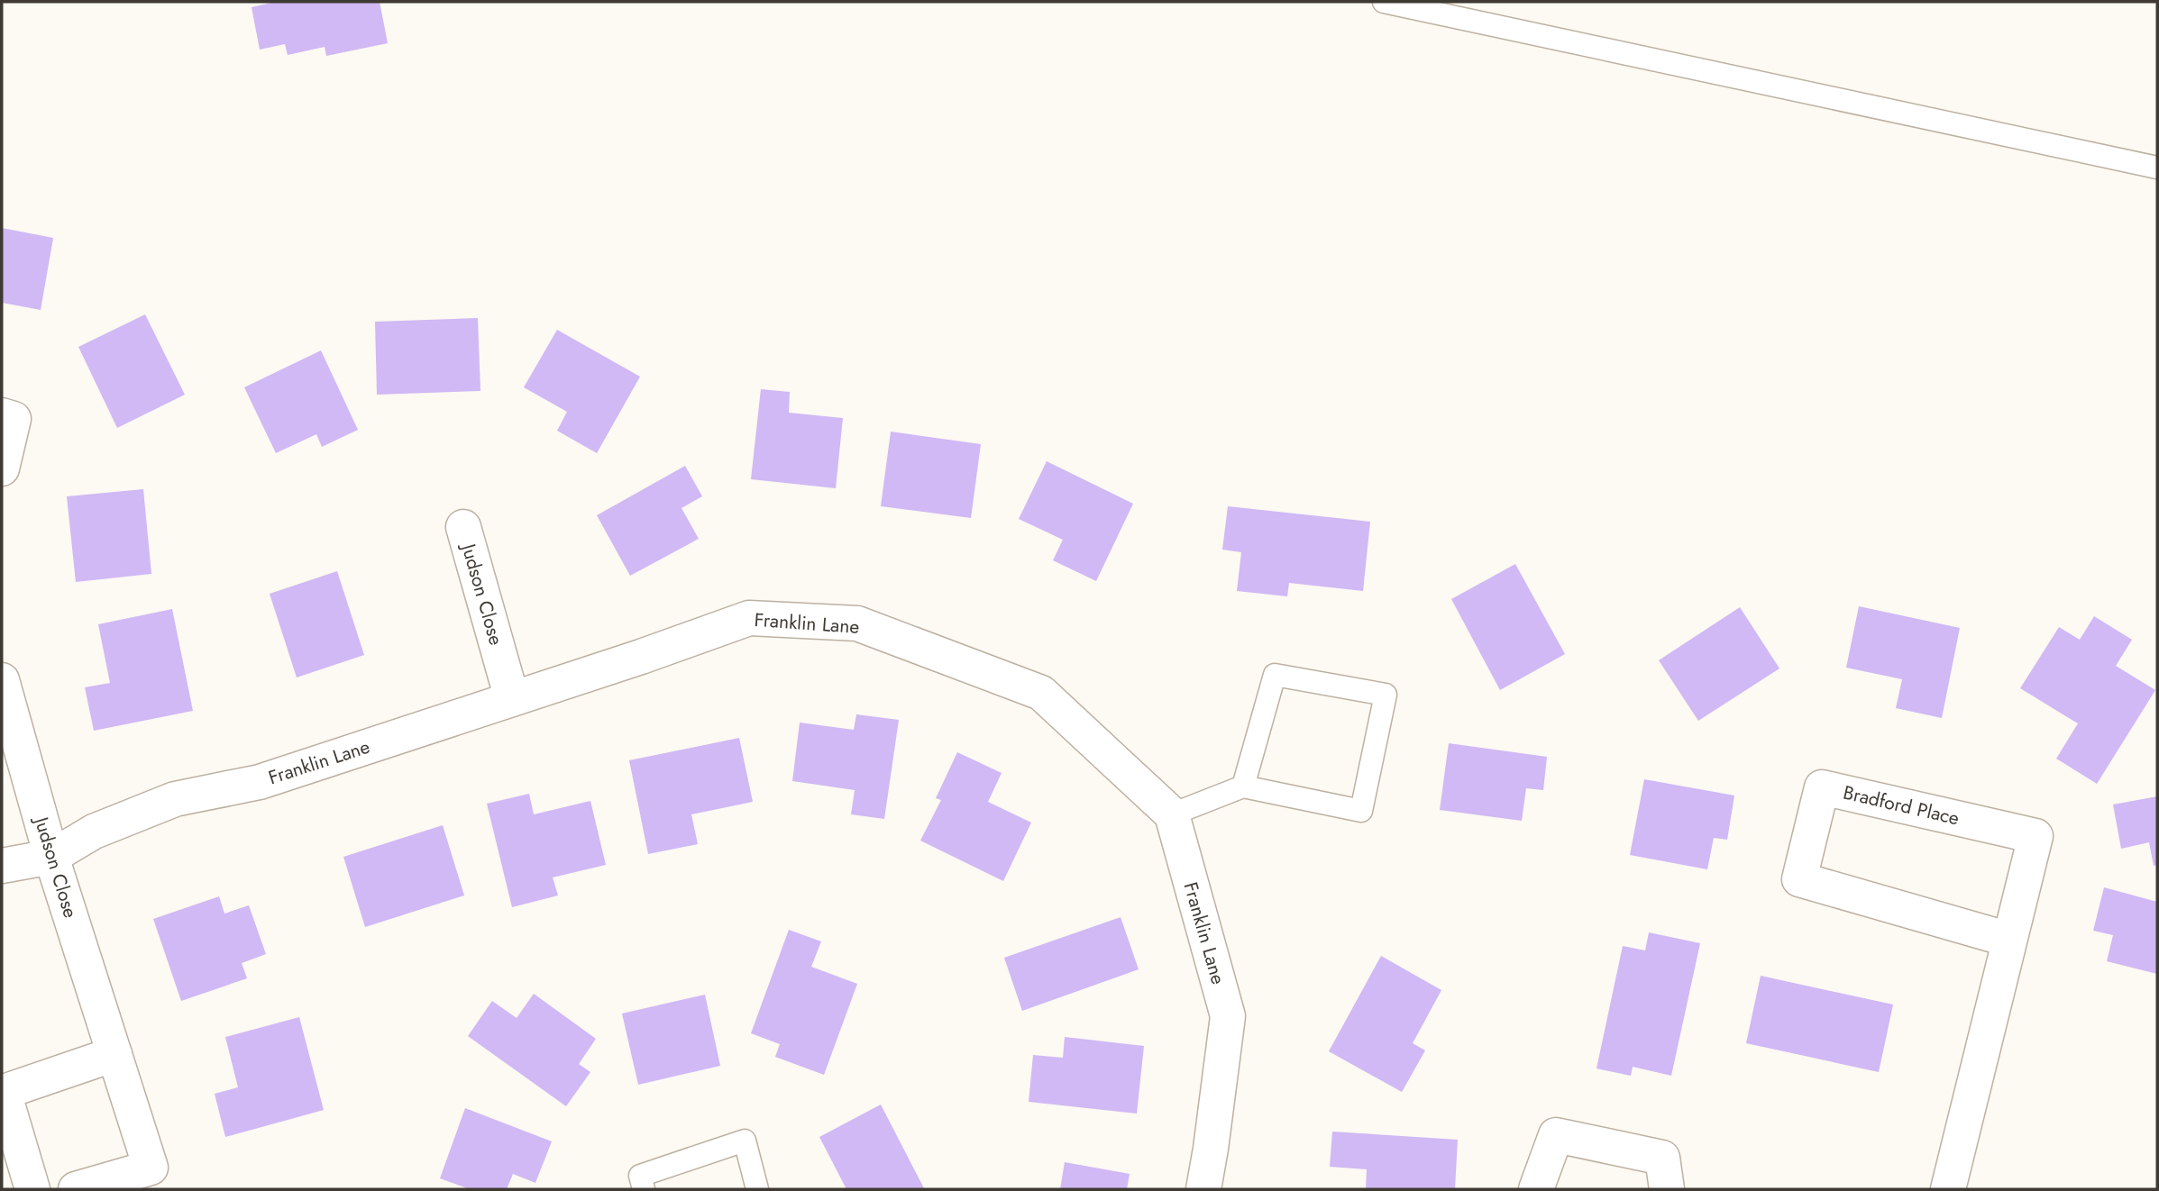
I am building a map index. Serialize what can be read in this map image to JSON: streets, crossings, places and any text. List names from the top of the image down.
{
  "streets": {
    "street": ["Judson Close", "Franklin Lane", "Bradford Place"]
  },
  "crossings": [
    ["Judson Close", "Franklin Lane"]
  ]
}
